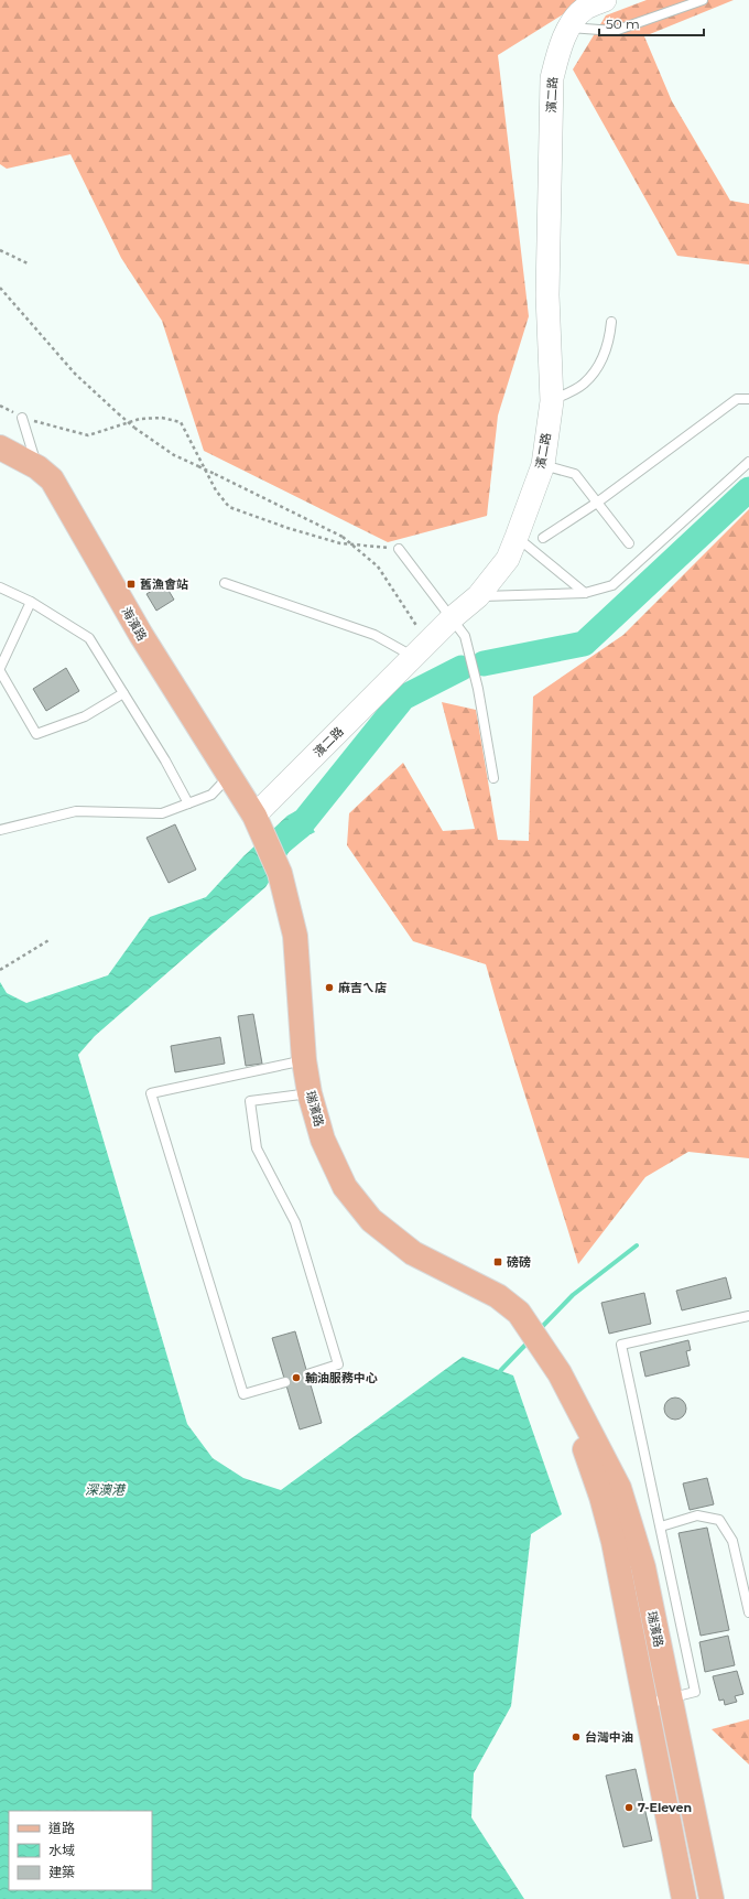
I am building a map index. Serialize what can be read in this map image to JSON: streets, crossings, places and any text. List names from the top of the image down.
{
  "streets": {
    "main road": ["海濱路", "瑞濱路"],
    "street": ["濱二路"]
  },
  "crossings": [
    ["濱二路", "海濱路"],
    ["濱二路", "瑞濱路"],
    ["海濱路", "瑞濱路"]
  ],
  "water": ["深澳港"],
  "places": {
    "transit": ["舊漁會站", "磅磅"],
    "other": [
      "麻吉ㄟ店",
      "輸油服務中心",
      "台灣中油",
      "7-Eleven"
    ]
  },
  "legend": ["道路", "水域", "建築"],
  "scale_bar": "50 m"
}
